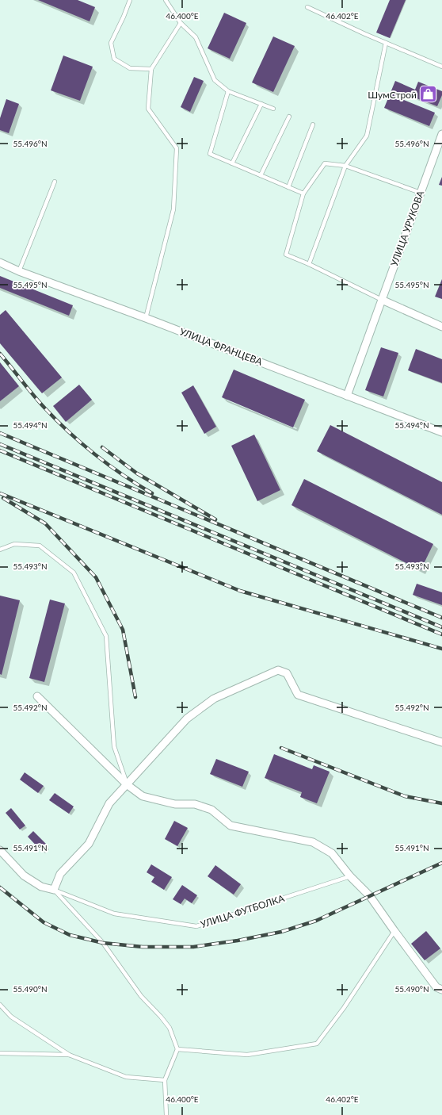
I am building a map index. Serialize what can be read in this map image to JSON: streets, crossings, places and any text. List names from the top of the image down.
{
  "streets": {
    "street": ["УЛИЦА УРУКОВА", "УЛИЦА ФРАНЦЕВА", "УЛИЦА ФУТБОЛКА"]
  },
  "crossings": [
    ["УЛИЦА УРУКОВА", "УЛИЦА ФРАНЦЕВА"]
  ],
  "places": {
    "shop": ["ШумСтрой"]
  },
  "coordinates": [
    "46.400°E",
    "46.402°E",
    "55.496°N",
    "55.495°N",
    "55.494°N",
    "55.493°N",
    "55.492°N",
    "55.491°N",
    "55.490°N"
  ]
}
